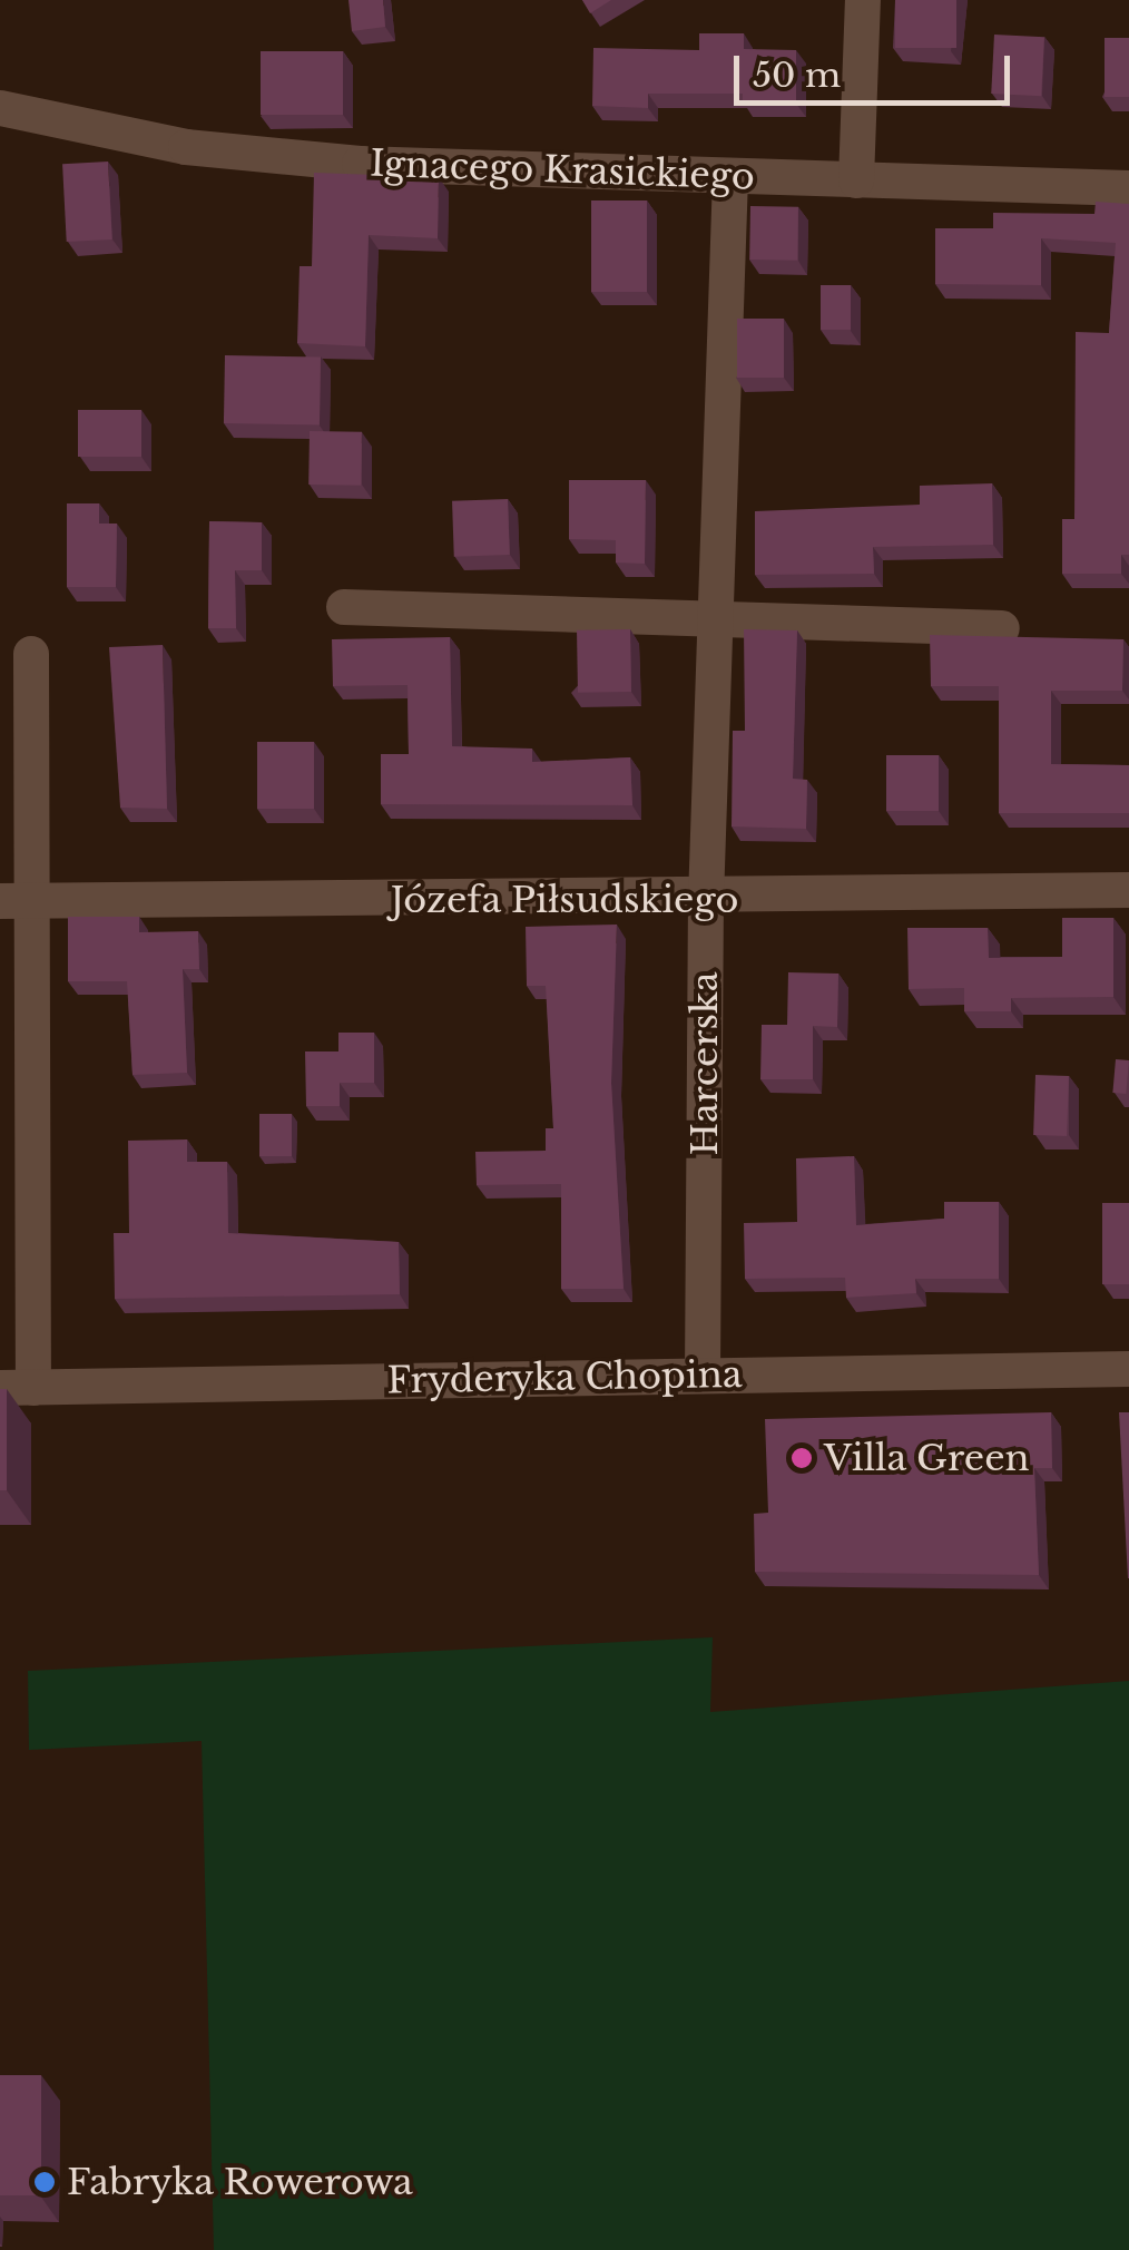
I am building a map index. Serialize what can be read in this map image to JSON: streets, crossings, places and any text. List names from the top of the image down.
{
  "streets": {
    "street": [
      "Ignacego Krasickiego",
      "Józefa Piłsudskiego",
      "Harcerska",
      "Fryderyka Chopina"
    ]
  },
  "crossings": [
    ["Ignacego Krasickiego", "Harcerska"],
    ["Józefa Piłsudskiego", "Harcerska"],
    ["Harcerska", "Fryderyka Chopina"]
  ],
  "places": ["Villa Green", "Fabryka Rowerowa"],
  "scale_bar": "50 m"
}
